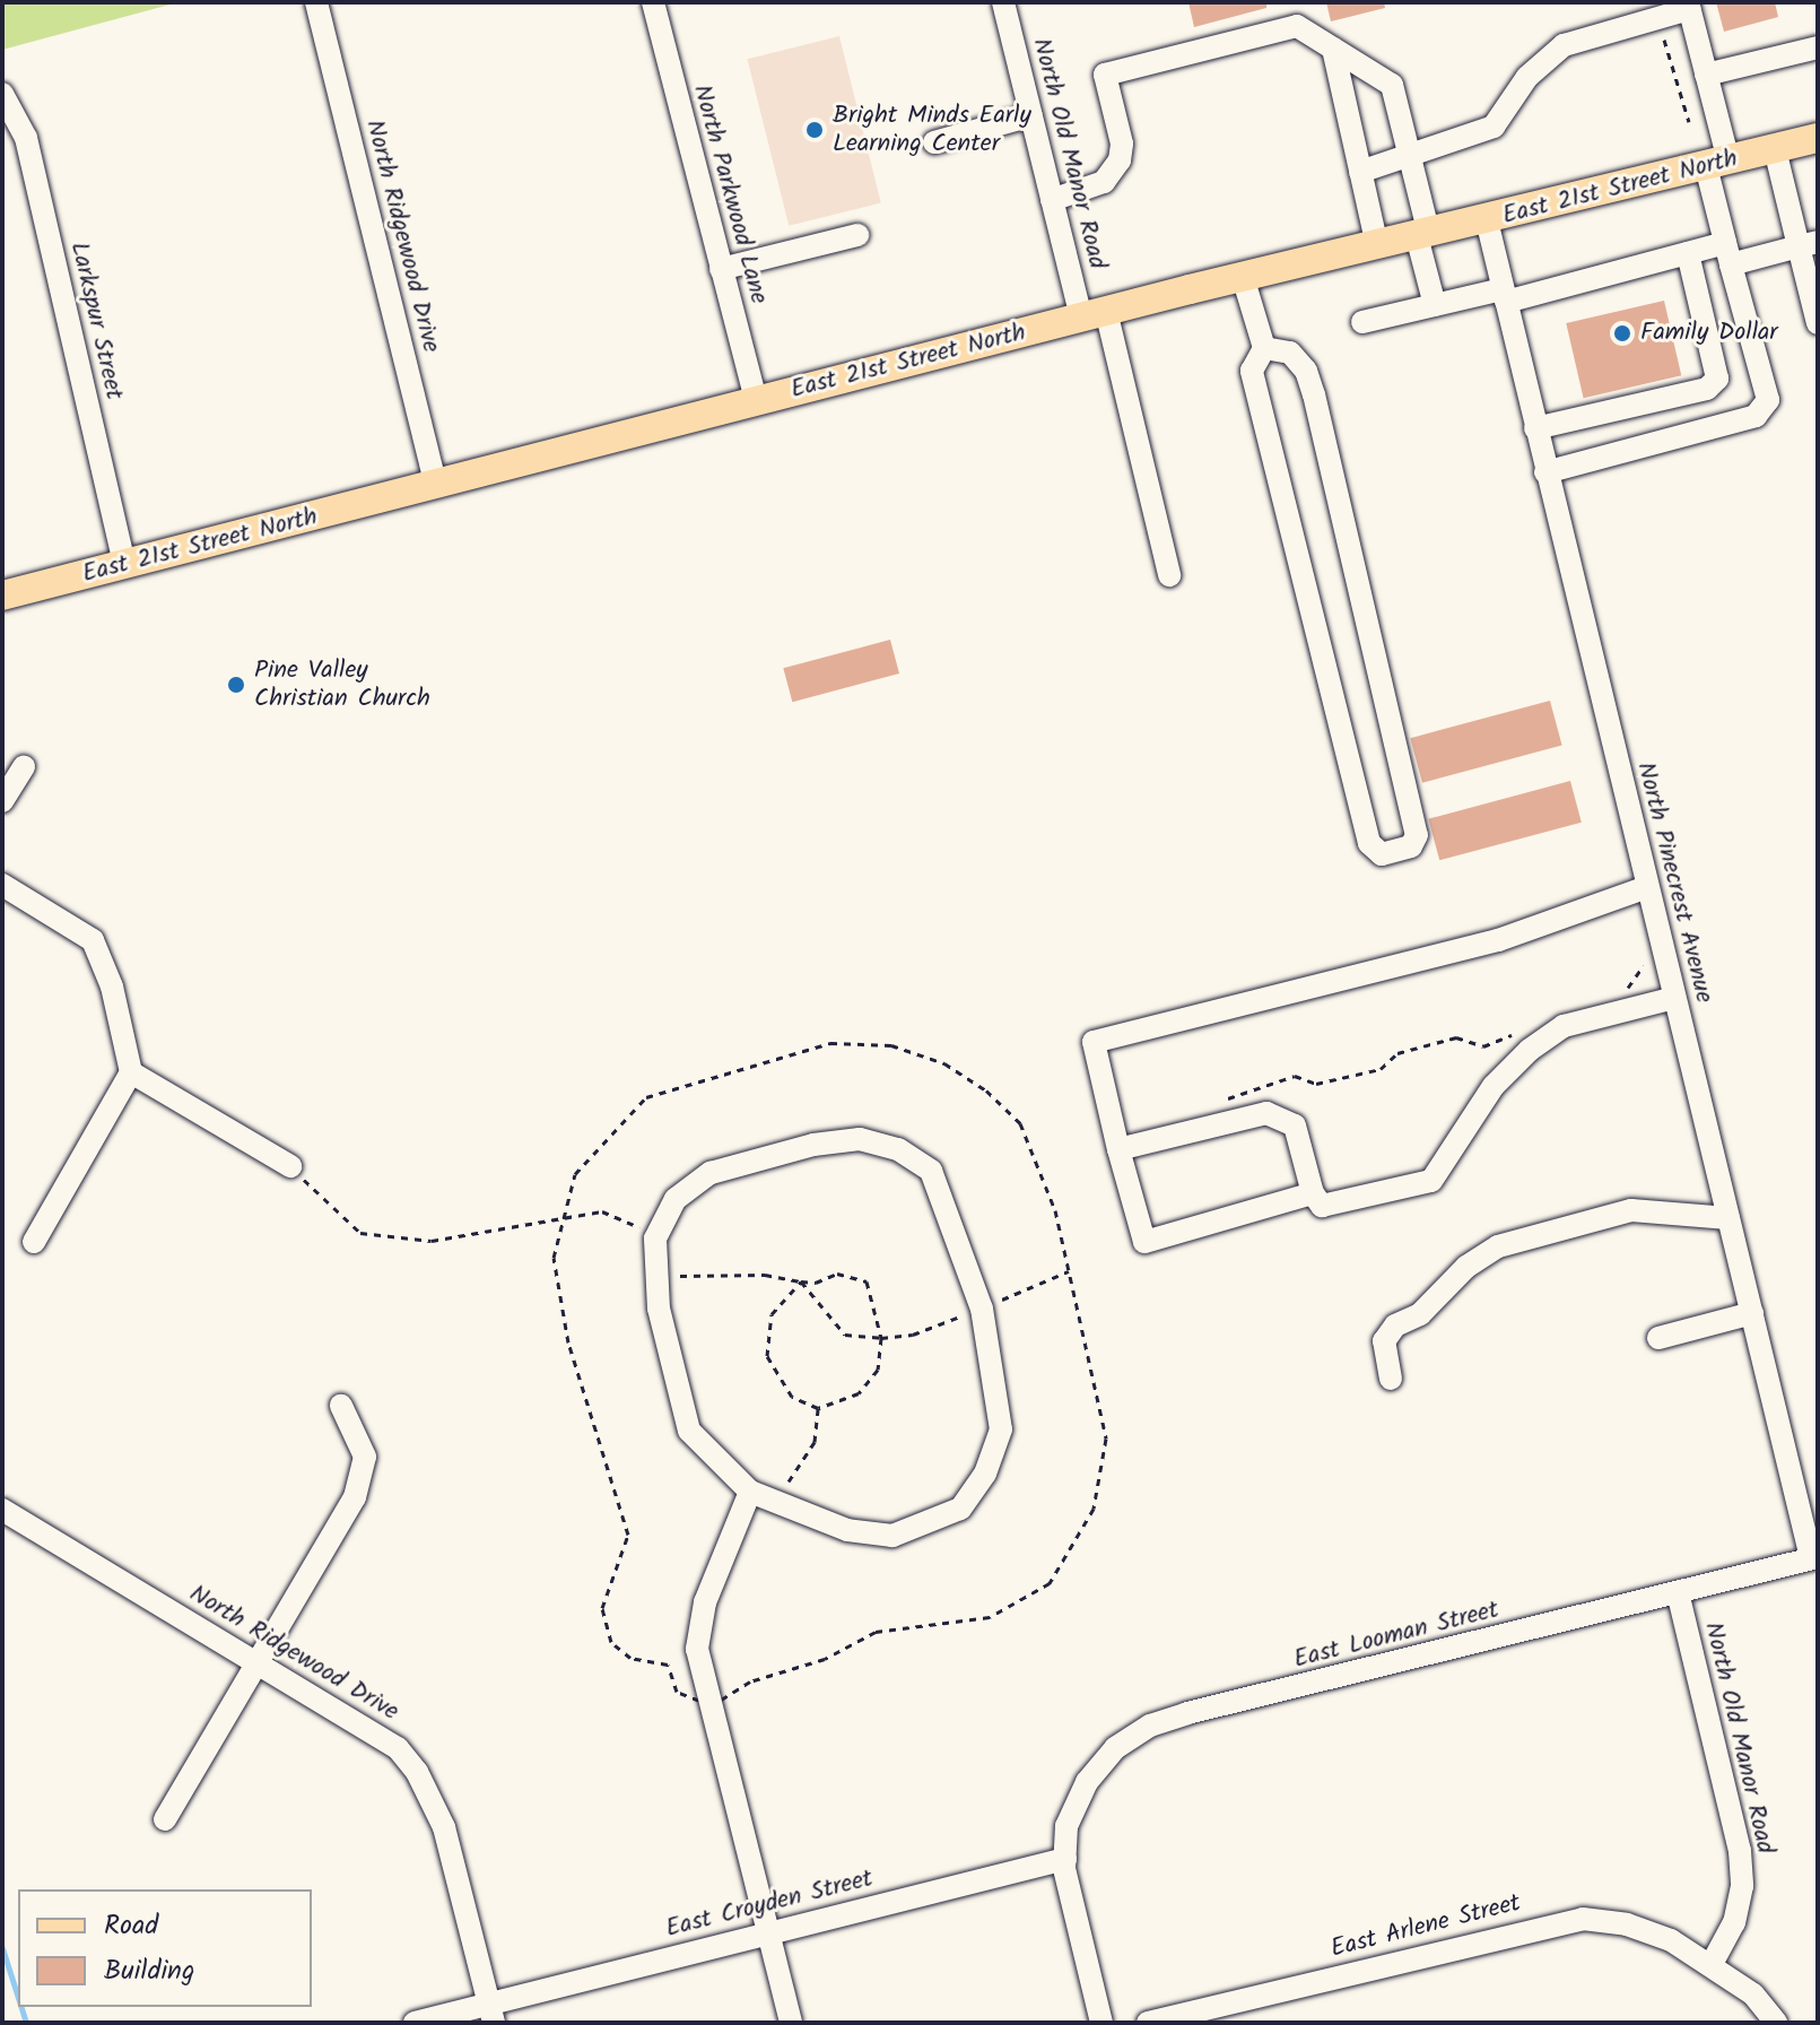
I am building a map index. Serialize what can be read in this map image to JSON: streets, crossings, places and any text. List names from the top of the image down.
{
  "streets": {
    "main road": ["East 21st Street North"],
    "street": [
      "North Old Manor Road",
      "North Parkwood Lane",
      "North Ridgewood Drive",
      "Larkspur Street",
      "North Pinecrest Avenue",
      "East Looman Street",
      "East Croyden Street",
      "East Arlene Street"
    ]
  },
  "crossings": [
    ["North Old Manor Road", "East 21st Street North"],
    ["North Old Manor Road", "East Looman Street"],
    ["North Old Manor Road", "East Arlene Street"],
    ["East 21st Street North", "North Parkwood Lane"],
    ["East 21st Street North", "North Ridgewood Drive"],
    ["East 21st Street North", "Larkspur Street"],
    ["East 21st Street North", "North Pinecrest Avenue"],
    ["North Ridgewood Drive", "East Croyden Street"],
    ["North Pinecrest Avenue", "East Looman Street"],
    ["East Looman Street", "East Croyden Street"]
  ],
  "places": ["Bright Minds Early Learning Center", "Family Dollar", "Pine Valley Christian Church"],
  "legend": ["Road", "Building"]
}
